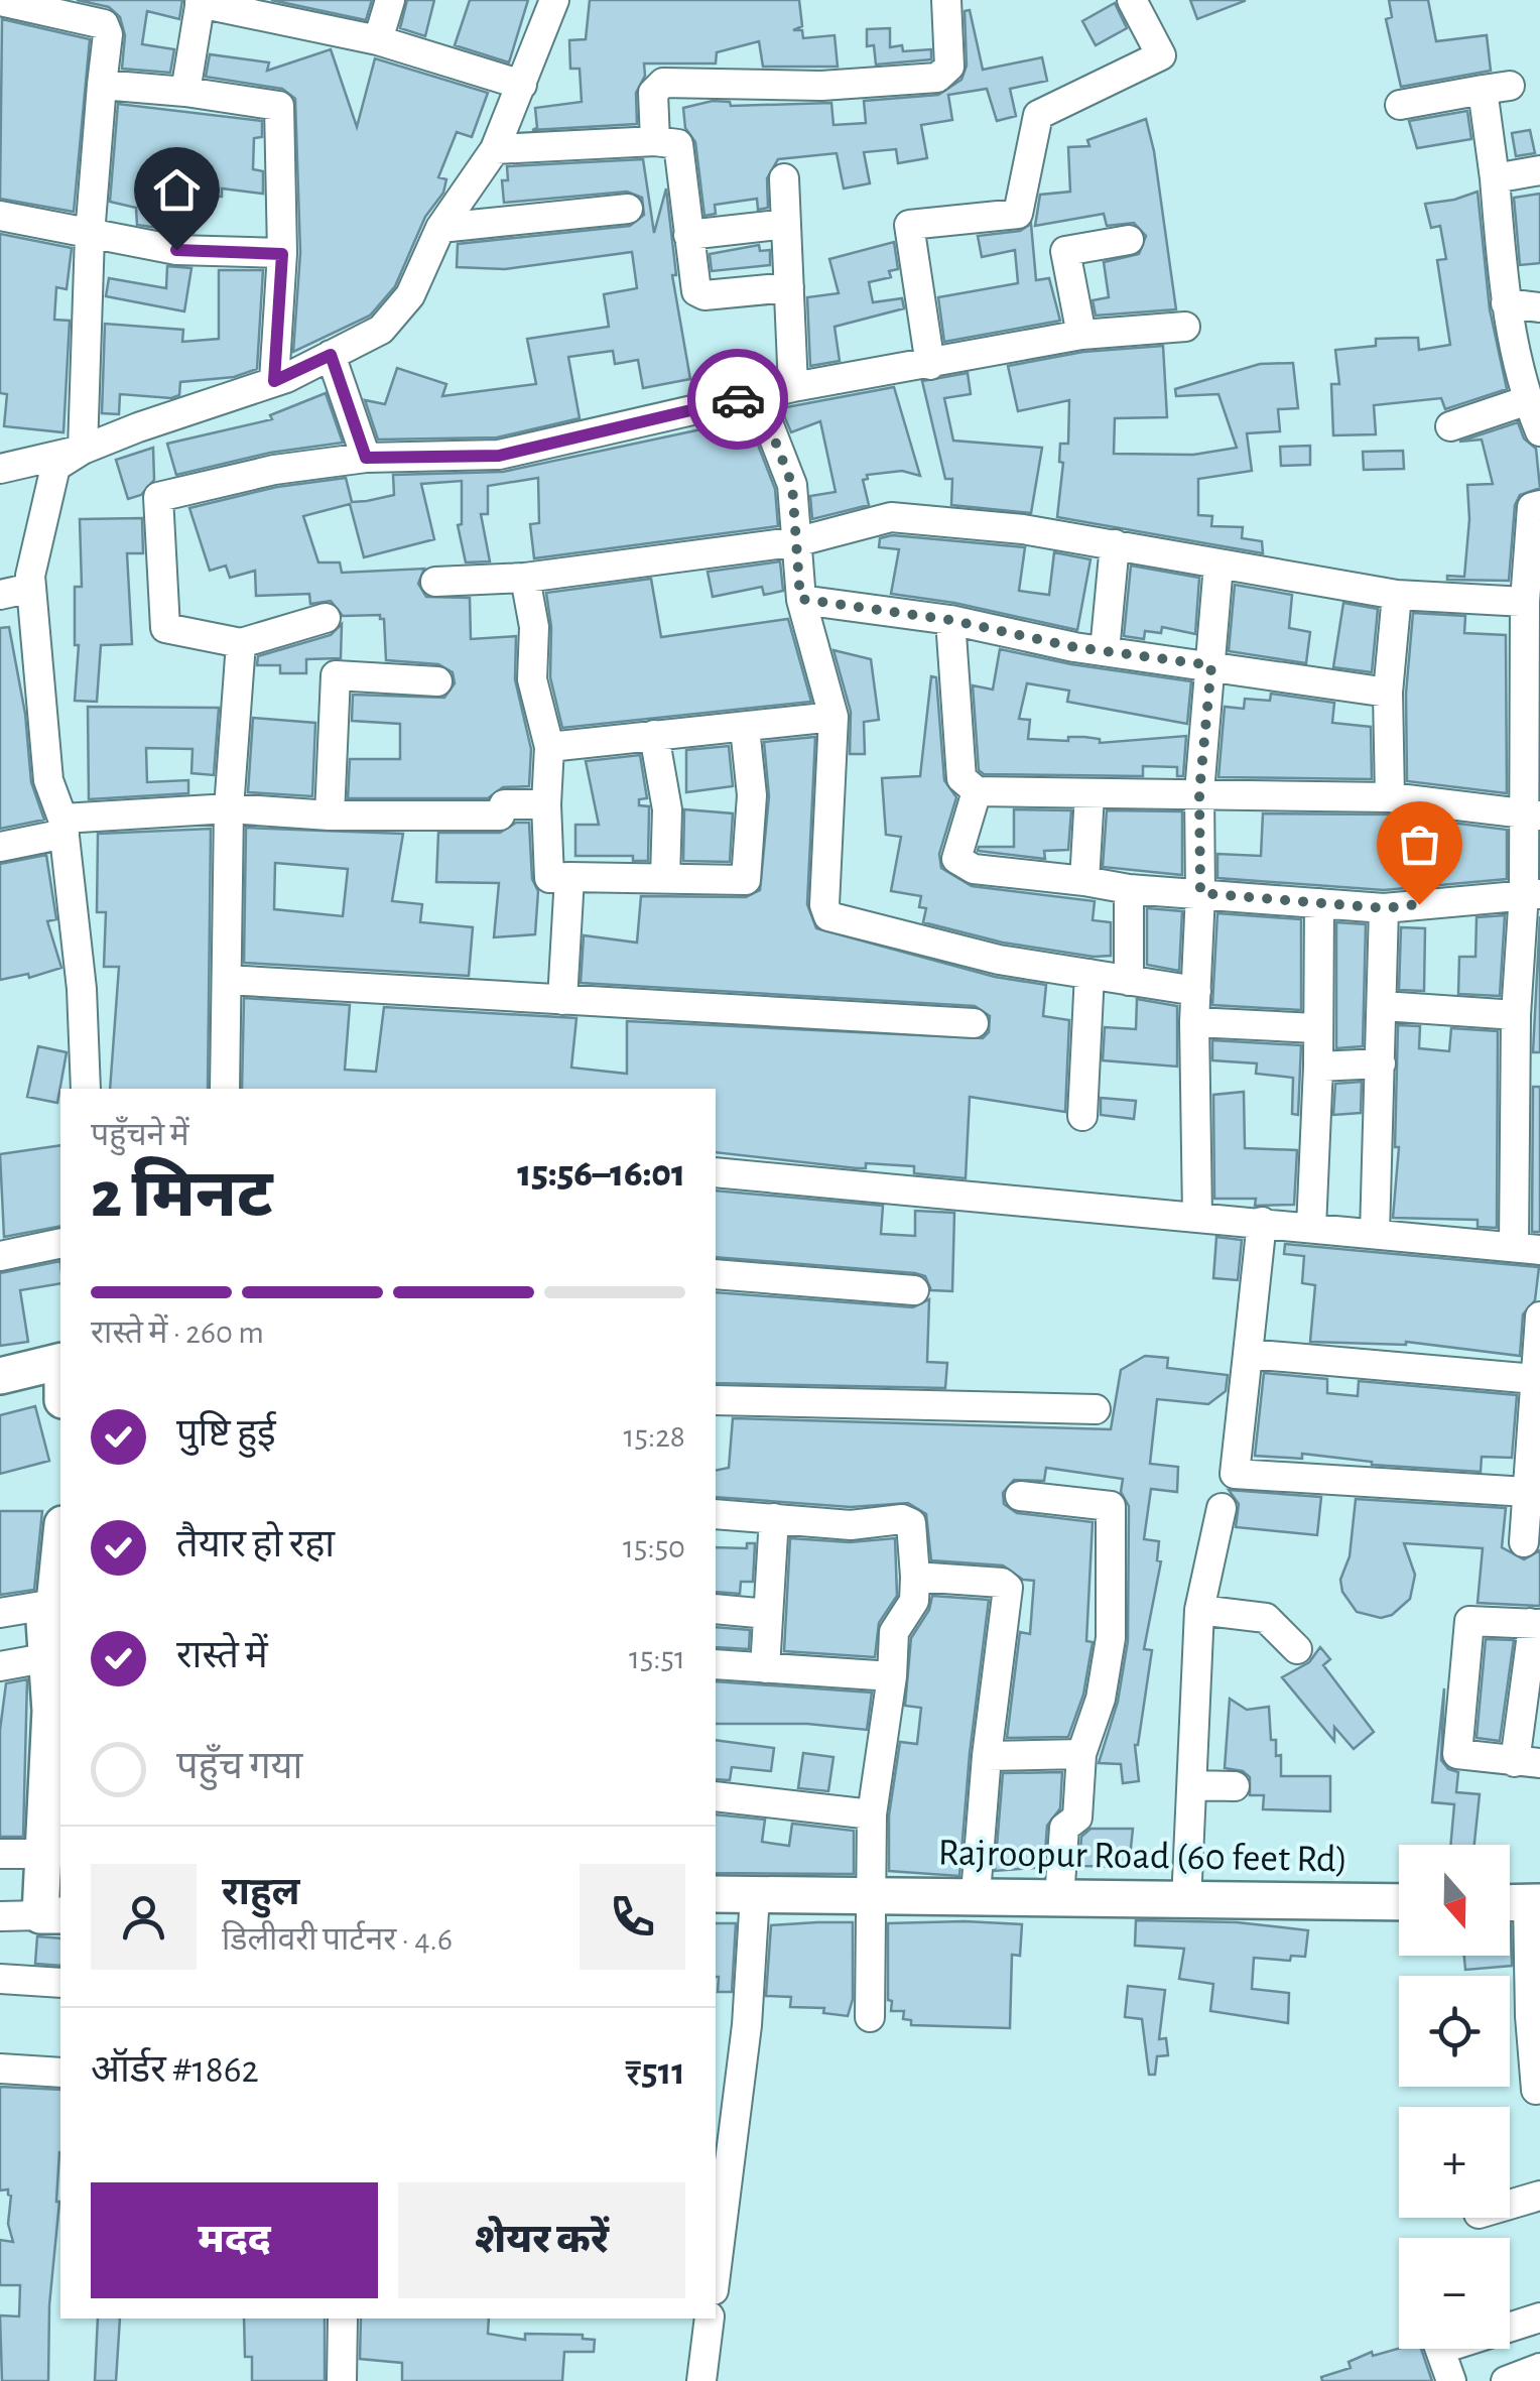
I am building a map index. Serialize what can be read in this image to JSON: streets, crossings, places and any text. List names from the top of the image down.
{
  "streets": {
    "main road": ["Rajroopur Road (60 feet Rd)"]
  },
  "north": "bottom",
  "page": {
    "heading": ["2 मिनट", "पहुँचने में", "15:56–16:01"],
    "panel": [
      "राहुल",
      "डिलीवरी पार्टनर · 4.6",
      "ऑर्डर #1862",
      "₹511"
    ],
    "bar": "रास्ते में · 260 m",
    "list": [
      ["पुष्टि हुई", "15:28"],
      ["तैयार हो रहा", "15:50"],
      ["रास्ते में", "15:51"],
      "पहुँच गया"
    ],
    "map_buttons": ["+", "−"],
    "buttons": ["मदद", "शेयर करें"]
  }
}
